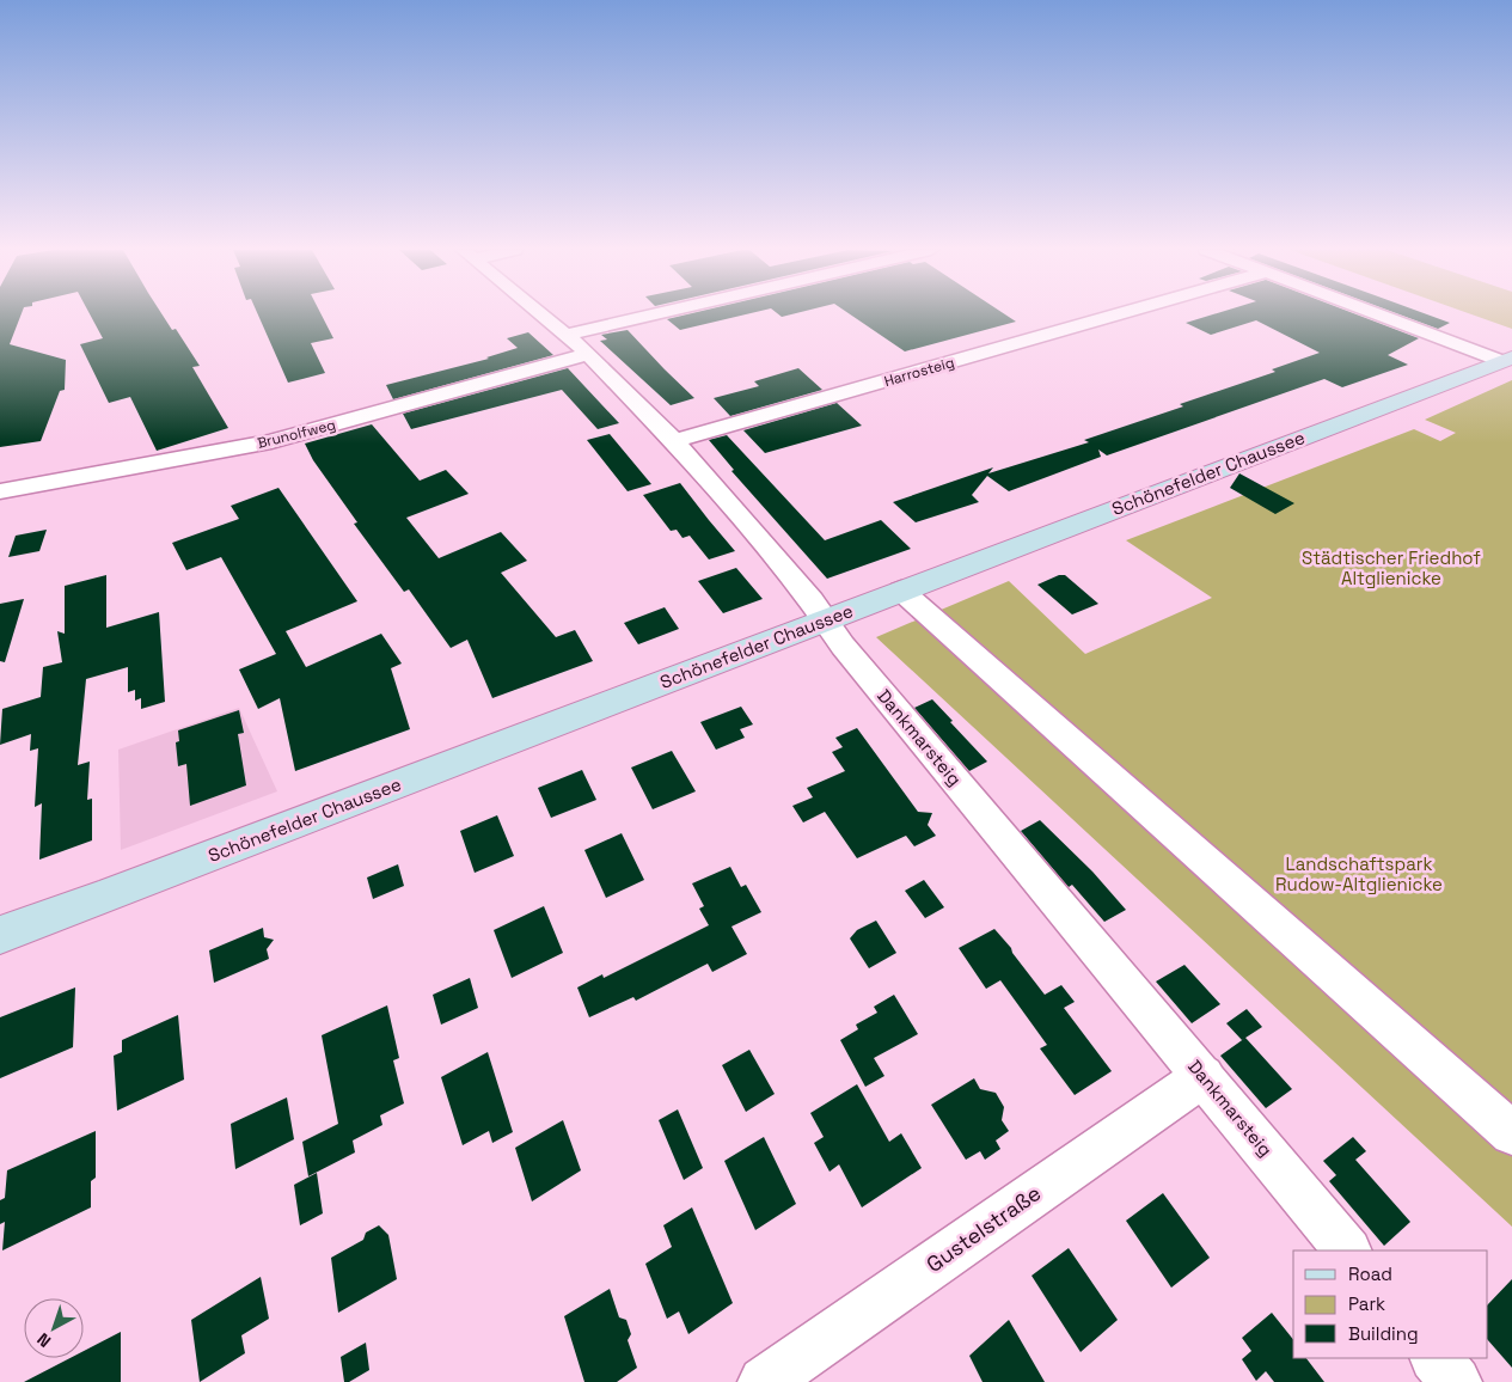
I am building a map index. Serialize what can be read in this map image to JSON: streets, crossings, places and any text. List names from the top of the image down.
{
  "streets": {
    "main road": ["Schönefelder Chaussee"],
    "street": [
      "Harrosteig",
      "Brunolfweg",
      "Dankmarsteig",
      "Gustelstraße"
    ]
  },
  "crossings": [
    ["Harrosteig", "Dankmarsteig"],
    ["Brunolfweg", "Dankmarsteig"],
    ["Schönefelder Chaussee", "Dankmarsteig"],
    ["Dankmarsteig", "Gustelstraße"]
  ],
  "parks": ["Städtischer Friedhof Altglienicke", "Landschaftspark Rudow-Altglienicke"],
  "legend": ["Road", "Park", "Building"],
  "north": "bottom left"
}
